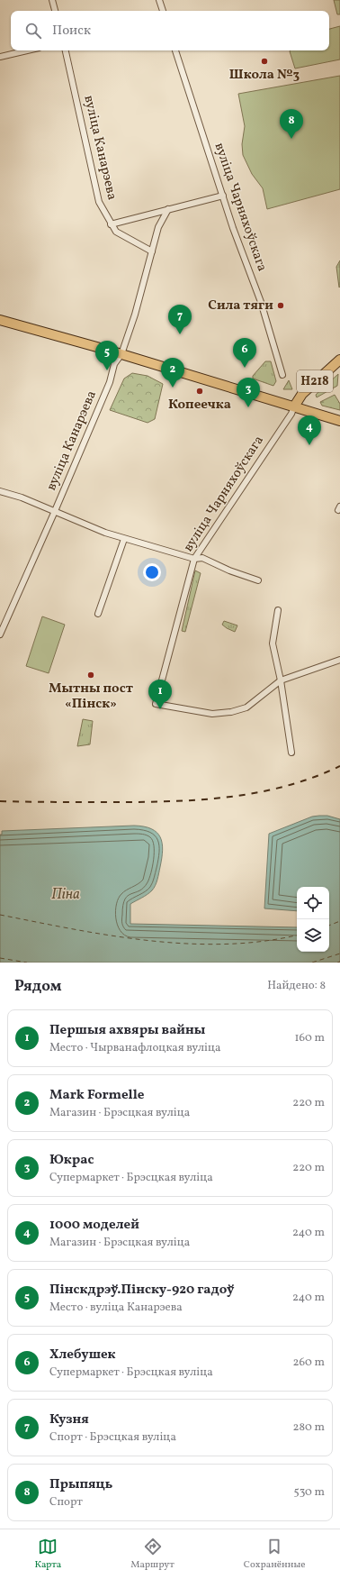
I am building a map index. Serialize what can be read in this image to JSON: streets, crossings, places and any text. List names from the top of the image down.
{
  "streets": {
    "main road": ["Н218"],
    "street": ["вуліца Канарэева", "вуліца Чарняхоўскага"]
  },
  "crossings": [
    ["вуліца Канарэева", "Н218"],
    ["вуліца Чарняхоўскага", "Н218"]
  ],
  "water": ["Піна"],
  "places": [
    "Школа №3",
    "Сила тяги",
    "Копеечка",
    "Мытны пост «Пінск»"
  ],
  "page": {
    "search": "Поиск",
    "pins": [
      "8",
      "7",
      "6",
      "5",
      "2",
      "3",
      "4",
      "1"
    ],
    "heading": ["Рядом", "Найдено: 8"],
    "list": [
      {
        "mark": "1",
        "name": "Першыя ахвяры вайны",
        "note": "Место · Чырванафлоцкая вуліца",
        "value": "160 m"
      },
      {
        "mark": "2",
        "name": "Mark Formelle",
        "note": "Магазин · Брэсцкая вуліца",
        "value": "220 m"
      },
      {
        "mark": "3",
        "name": "Юкрас",
        "note": "Супермаркет · Брэсцкая вуліца",
        "value": "220 m"
      },
      {
        "mark": "4",
        "name": "1000 моделей",
        "note": "Магазин · Брэсцкая вуліца",
        "value": "240 m"
      },
      {
        "mark": "5",
        "name": "Пінскдрэў.Пінску-920 гадоў",
        "note": "Место · вуліца Канарэева",
        "value": "240 m"
      },
      {
        "mark": "6",
        "name": "Хлебушек",
        "note": "Супермаркет · Брэсцкая вуліца",
        "value": "260 m"
      },
      {
        "mark": "7",
        "name": "Кузня",
        "note": "Спорт · Брэсцкая вуліца",
        "value": "280 m"
      },
      {
        "mark": "8",
        "name": "Прыпяць",
        "note": "Спорт",
        "value": "530 m"
      }
    ],
    "nav": ["Карта", "Маршрут", "Сохранённые"]
  }
}
